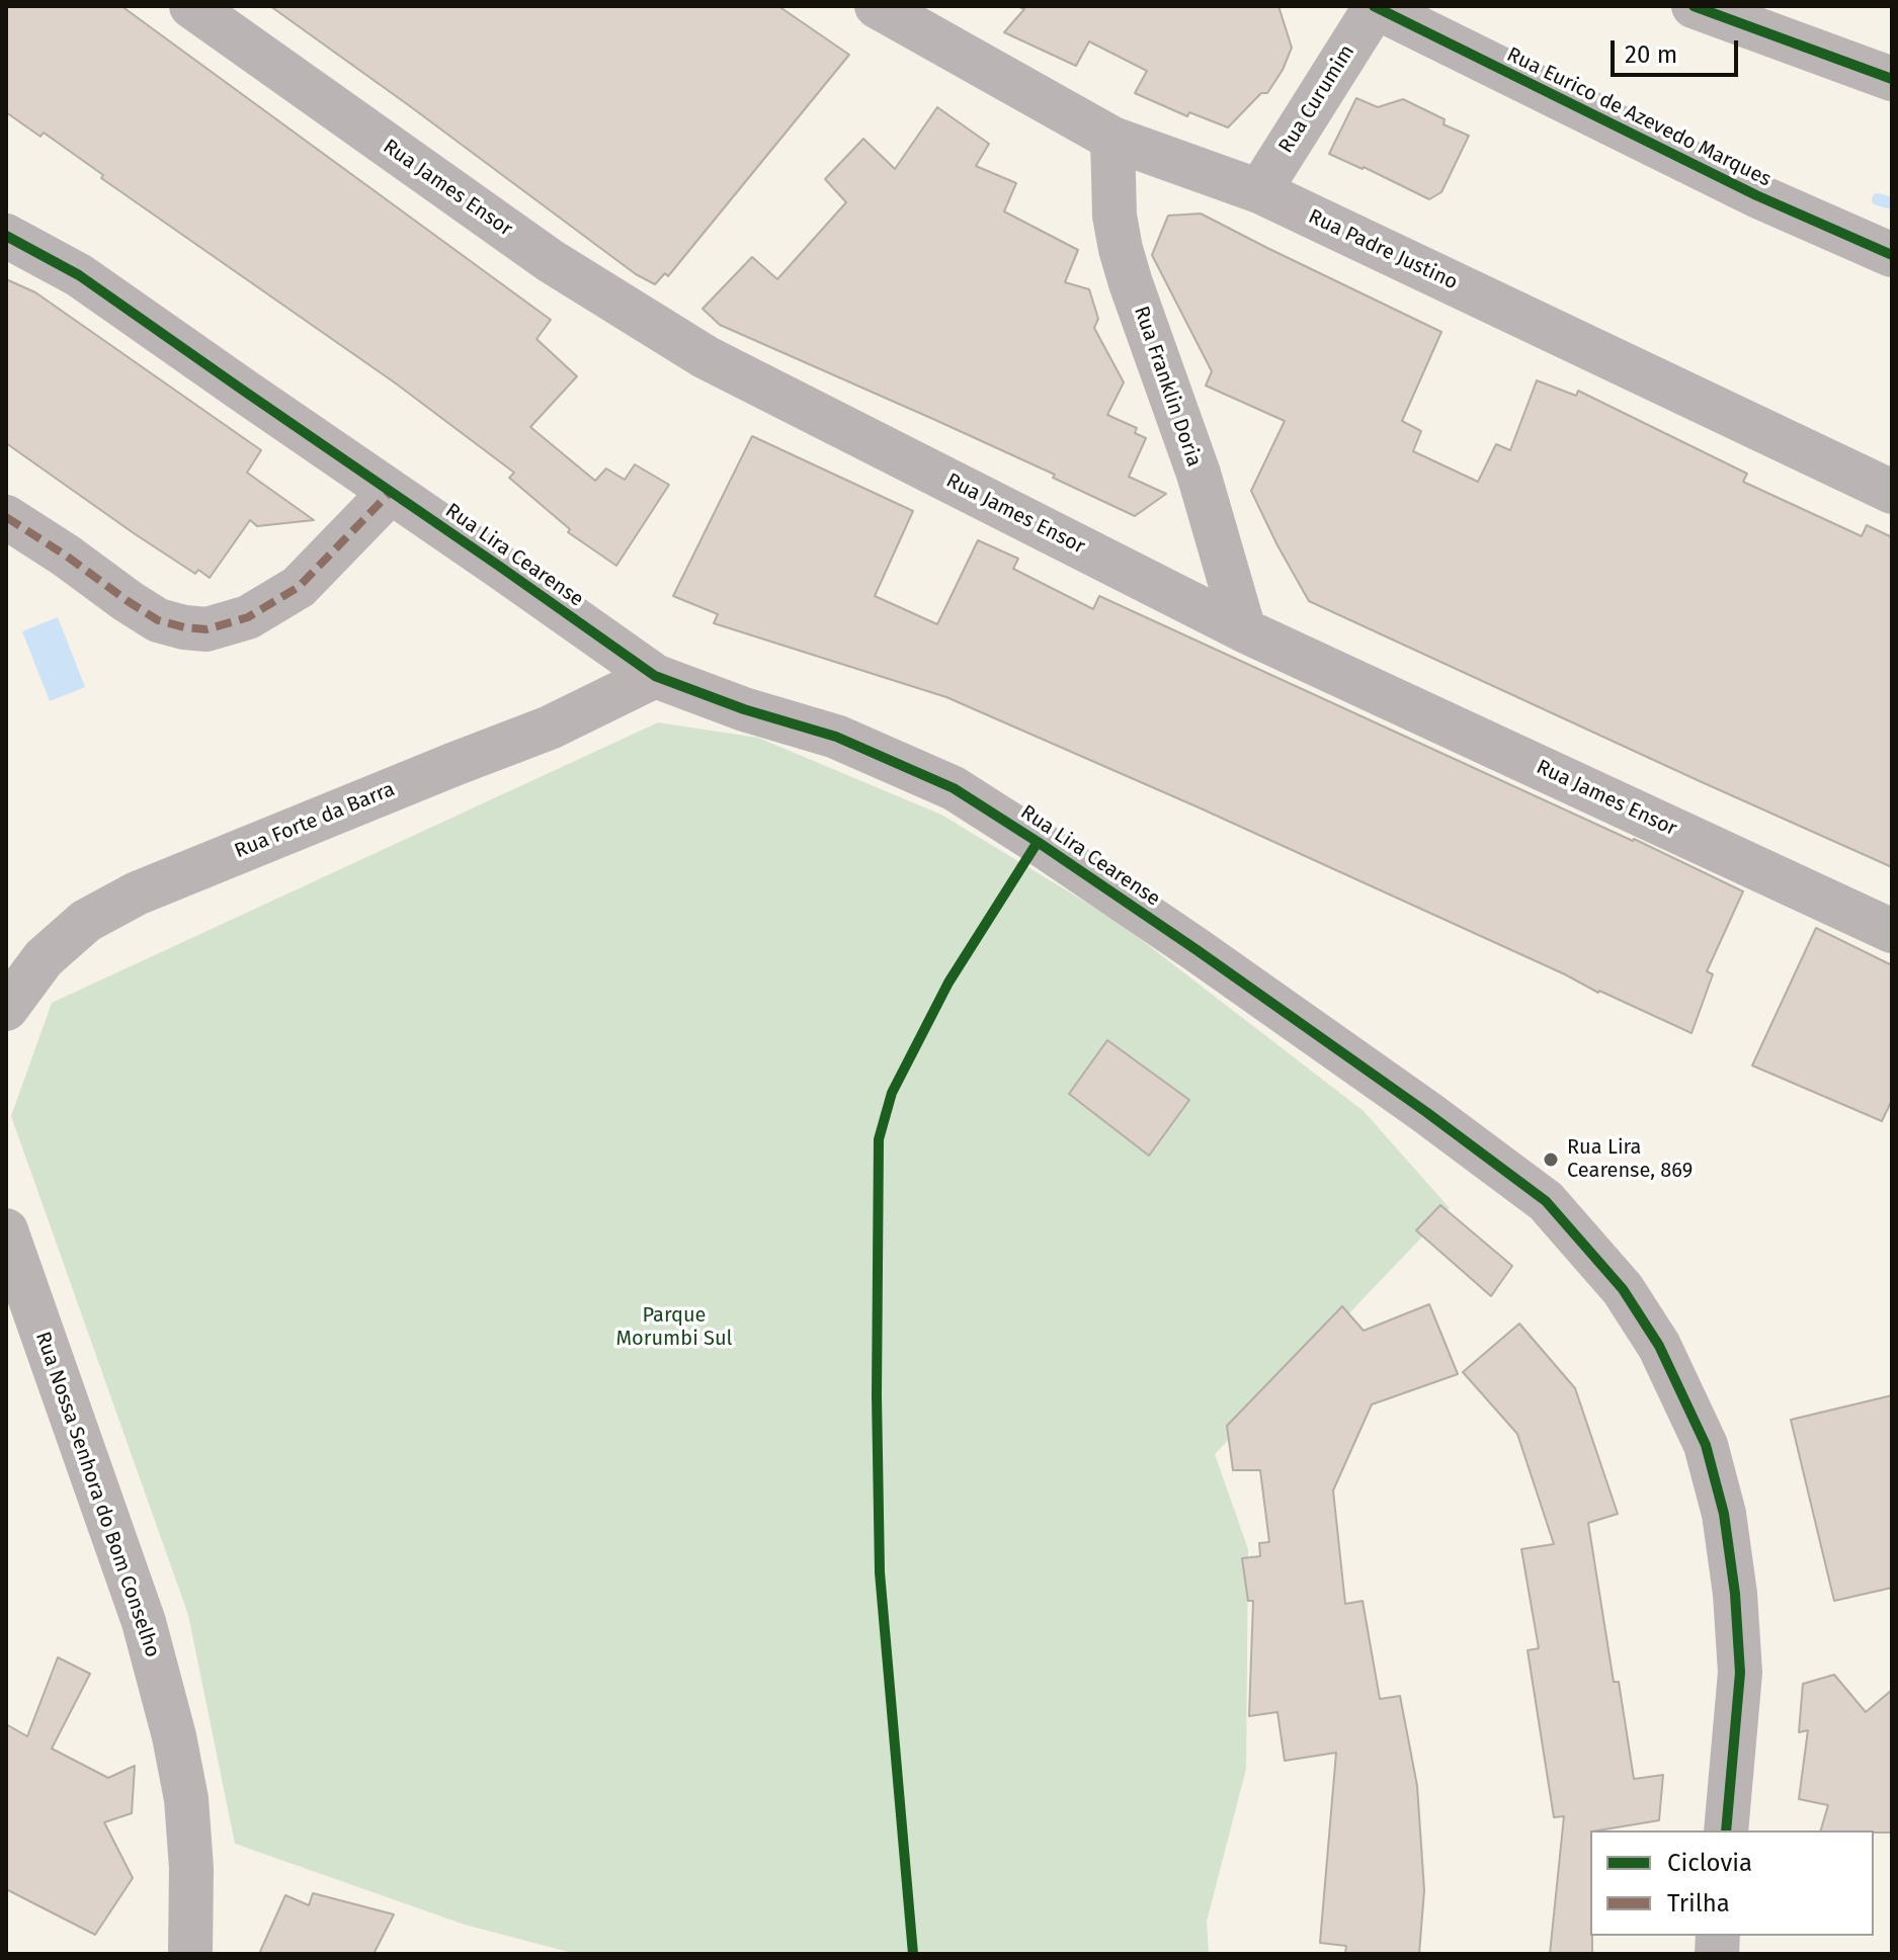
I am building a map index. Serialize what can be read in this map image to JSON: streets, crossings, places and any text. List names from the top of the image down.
{
  "streets": {
    "street": [
      "Rua Curumim",
      "Rua Eurico de Azevedo Marques",
      "Rua James Ensor",
      "Rua Padre Justino",
      "Rua Franklin Doria",
      "Rua Lira Cearense",
      "Rua Forte da Barra",
      "Rua Nossa Senhora do Bom Conselho"
    ]
  },
  "crossings": [
    ["Rua Curumim", "Rua Eurico de Azevedo Marques"],
    ["Rua Curumim", "Rua Padre Justino"],
    ["Rua James Ensor", "Rua Franklin Doria"],
    ["Rua Padre Justino", "Rua Franklin Doria"],
    ["Rua Lira Cearense", "Rua Forte da Barra"]
  ],
  "parks": ["Parque Morumbi Sul"],
  "places": ["Rua Lira Cearense, 869"],
  "legend": ["Ciclovia", "Trilha"],
  "scale_bar": "20 m"
}
